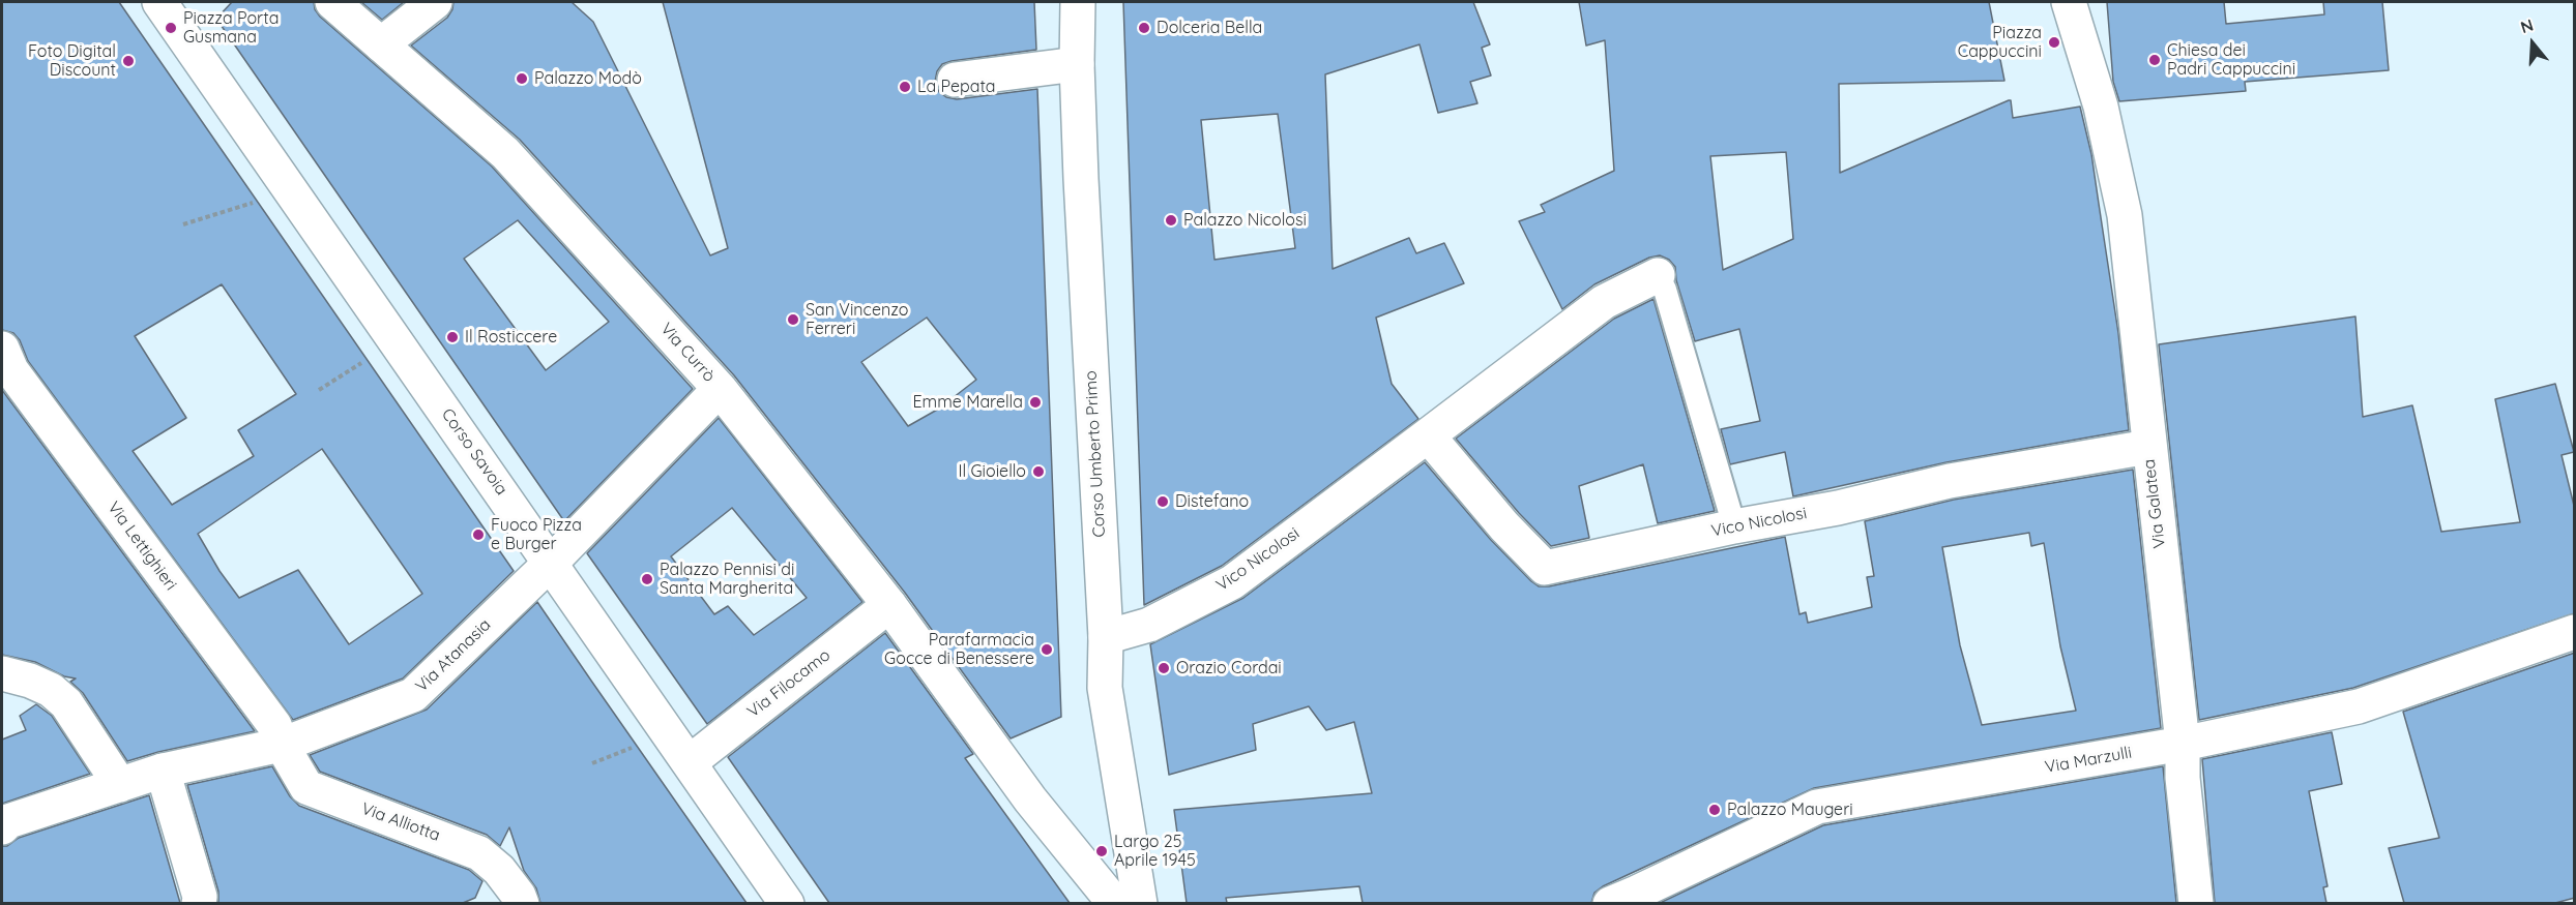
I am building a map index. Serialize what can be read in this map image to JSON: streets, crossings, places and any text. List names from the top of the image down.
{
  "streets": {
    "street": [
      "Via Currò",
      "Corso Savoia",
      "Corso Umberto Primo",
      "Via Galatea",
      "Vico Nicolosi",
      "Via Lettighieri",
      "Via Atanasia",
      "Via Filocamo",
      "Via Marzulli",
      "Via Alliotta"
    ]
  },
  "crossings": [
    ["Via Currò", "Via Atanasia"],
    ["Via Currò", "Via Filocamo"],
    ["Corso Savoia", "Via Atanasia"],
    ["Corso Savoia", "Via Filocamo"],
    ["Corso Umberto Primo", "Vico Nicolosi"],
    ["Via Galatea", "Vico Nicolosi"],
    ["Via Galatea", "Via Marzulli"],
    ["Via Lettighieri", "Via Atanasia"],
    ["Via Lettighieri", "Via Alliotta"],
    ["Via Atanasia", "Via Alliotta"]
  ],
  "places": [
    "Piazza Porta Gusmana",
    "Dolceria Bella",
    "Piazza Cappuccini",
    "Chiesa dei Padri Cappuccini",
    "Foto Digital Discount",
    "Palazzo Modò",
    "La Pepata",
    "Palazzo Nicolosi",
    "San Vincenzo Ferreri",
    "Il Rosticcere",
    "Emme Marella",
    "Il Gioiello",
    "Distefano",
    "Fuoco Pizza e Burger",
    "Palazzo Pennisi di Santa Margherita",
    "Parafarmacia Gocce di Benessere",
    "Orazio Cordai",
    "Palazzo Maugeri",
    "Largo 25 Aprile 1945"
  ],
  "north": "top"
}
